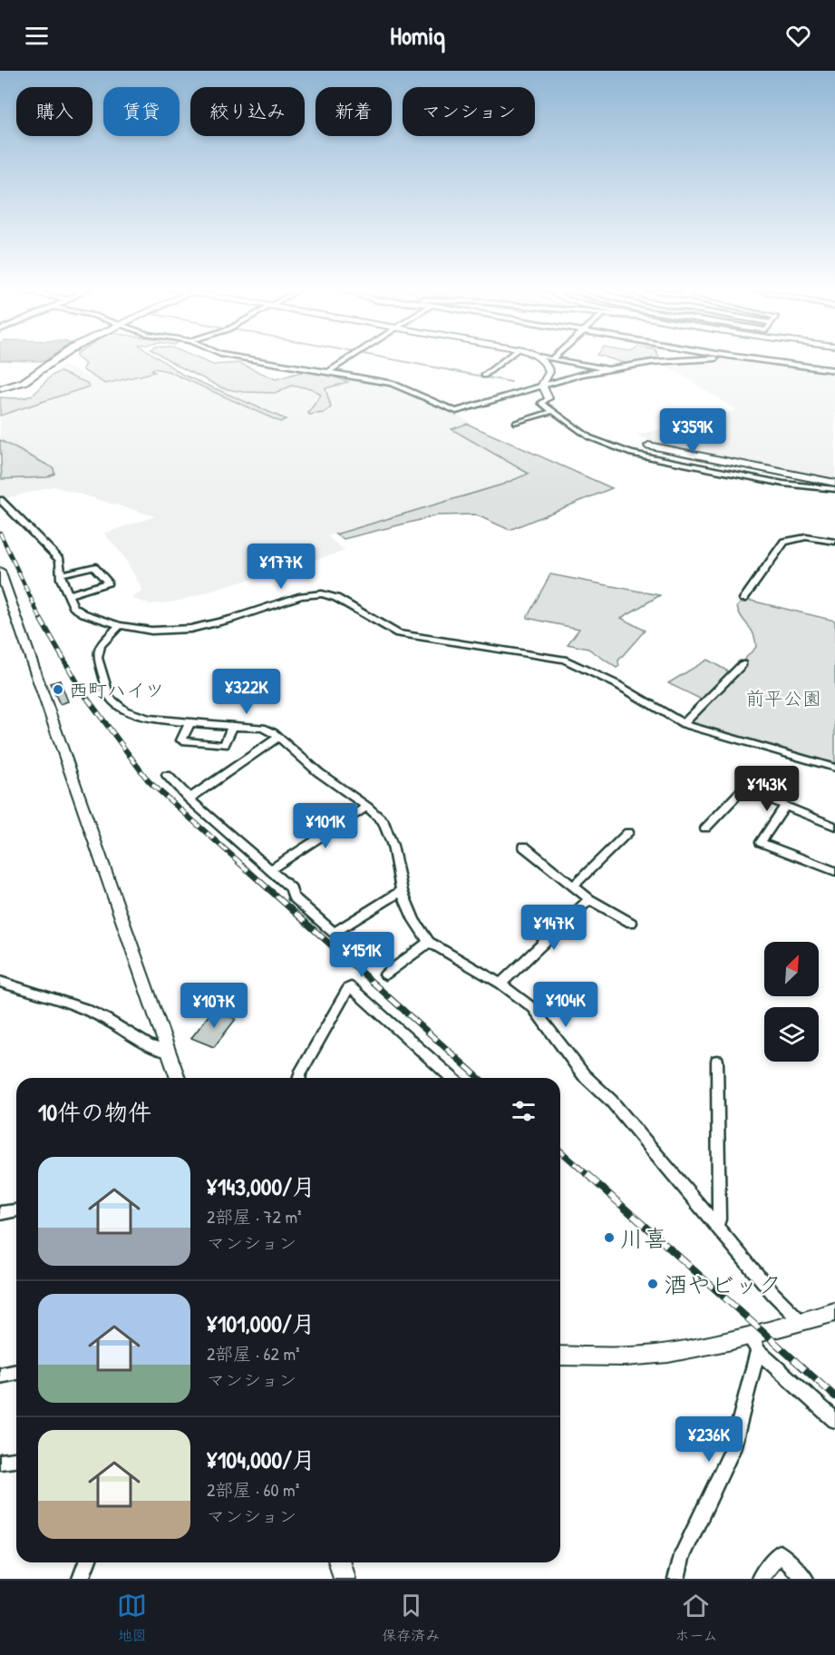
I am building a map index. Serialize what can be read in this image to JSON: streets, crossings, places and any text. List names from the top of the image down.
{
  "parks": ["前平公園"],
  "places": ["西町ハイツ", "川喜", "酒やビック"],
  "north": "top right",
  "page": {
    "header": "Homiq",
    "chip": [
      "購入",
      "賃貸",
      "絞り込み",
      "新着",
      "マンション"
    ],
    "price": [
      "¥359K",
      "¥177K",
      "¥322K",
      "¥143K",
      "¥101K",
      "¥147K",
      "¥151K",
      "¥104K",
      "¥107K",
      "¥236K"
    ],
    "heading": "10件の物件",
    "list": [
      {
        "name": "¥143,000/月",
        "note": "2部屋 · 72 m² · マンション"
      },
      {
        "name": "¥101,000/月",
        "note": "2部屋 · 62 m² · マンション"
      },
      {
        "name": "¥104,000/月",
        "note": "2部屋 · 60 m² · マンション"
      }
    ],
    "tabs": ["地図", "保存済み", "ホーム"]
  }
}
